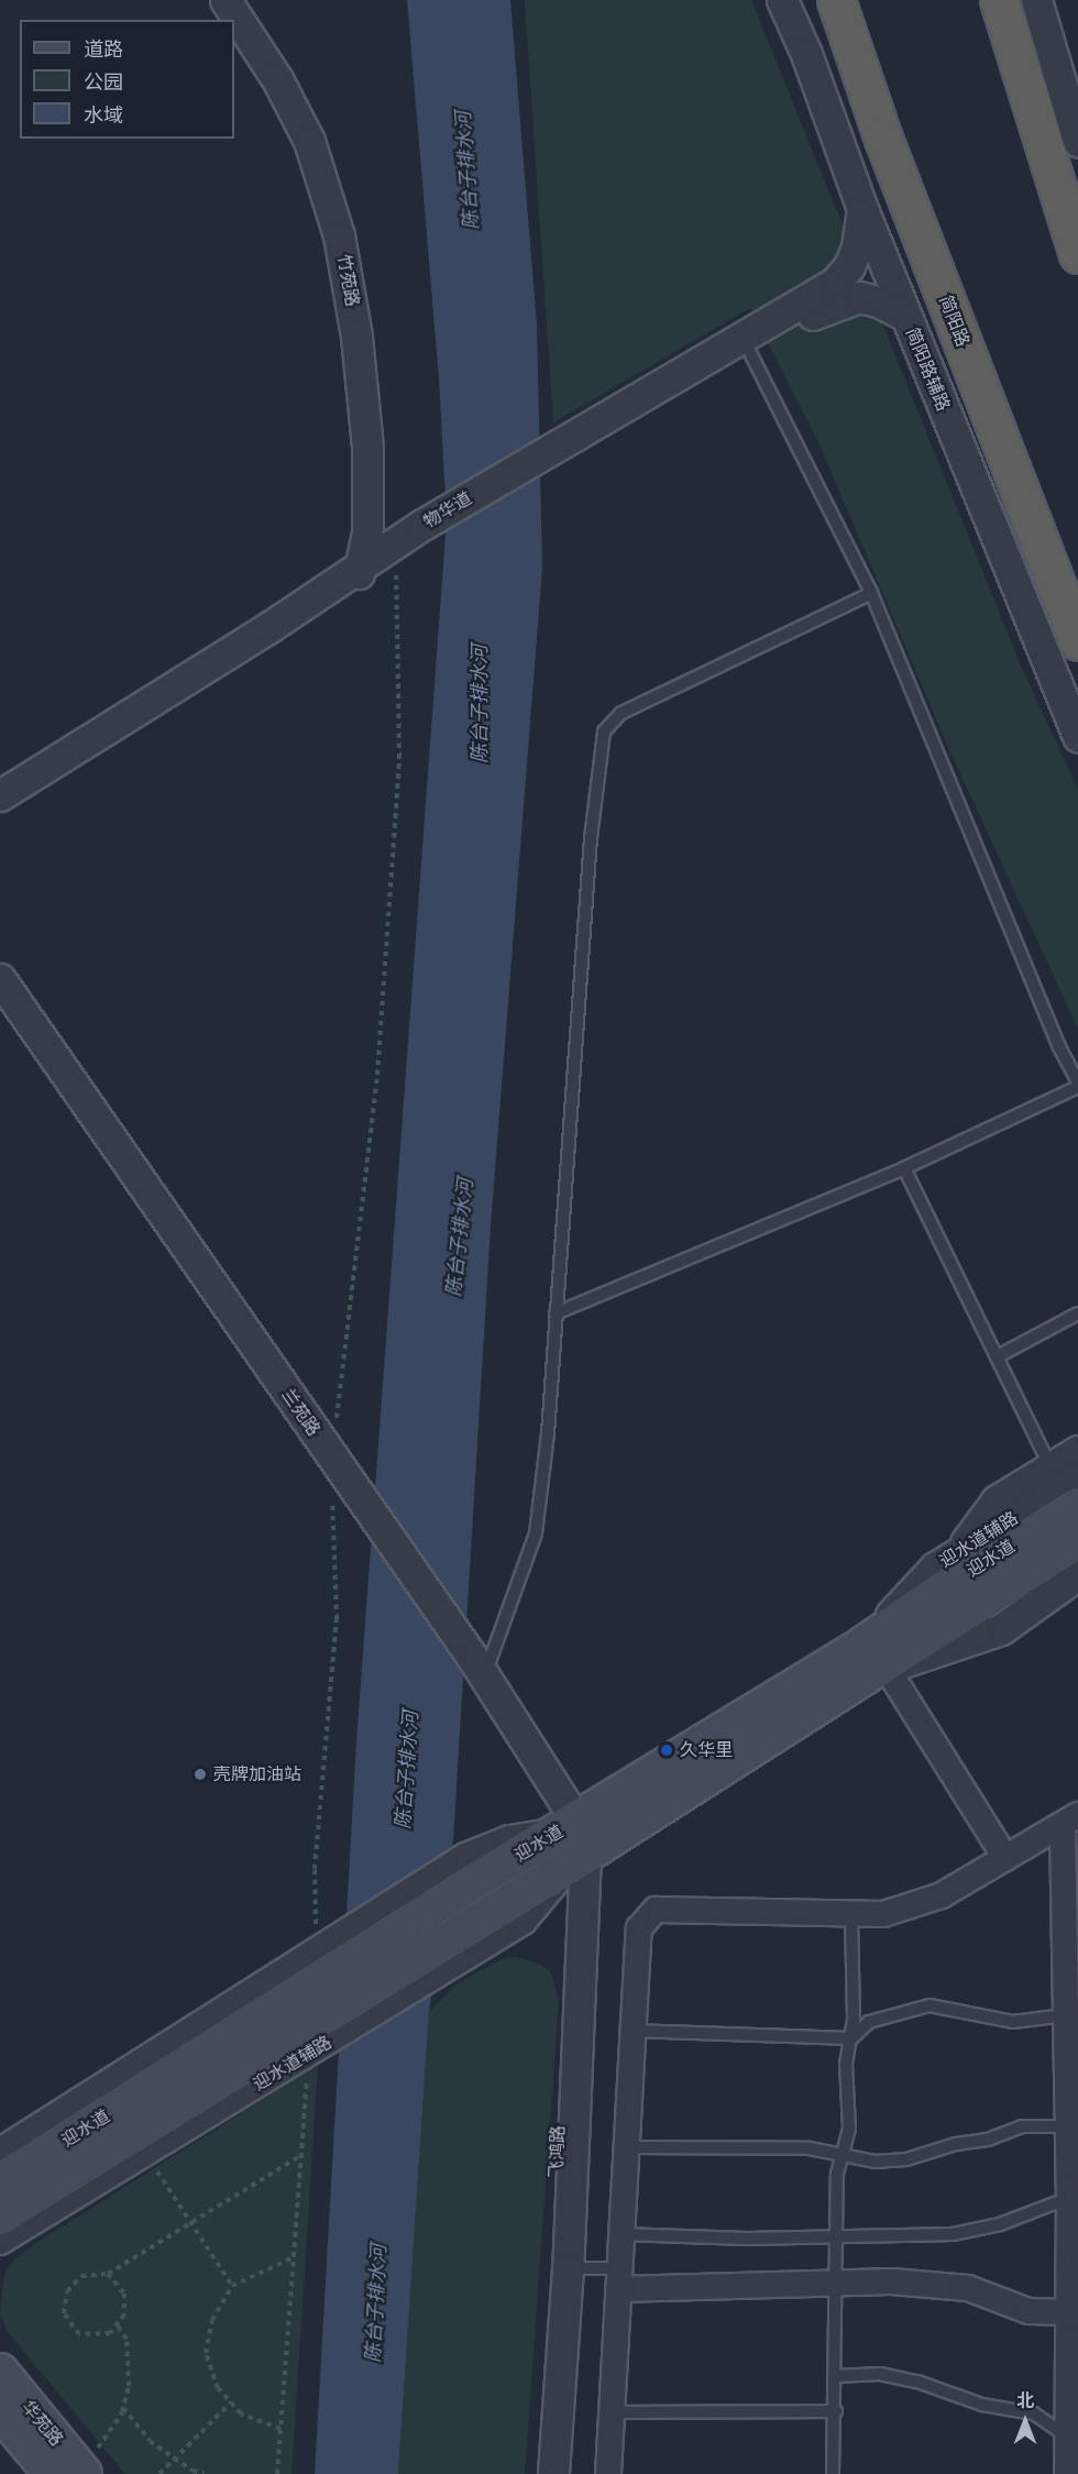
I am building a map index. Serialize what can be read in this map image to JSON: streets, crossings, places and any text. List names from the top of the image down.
{
  "streets": {
    "highway": ["简阳路"],
    "main road": ["迎水道", "华苑路"],
    "street": [
      "竹苑路",
      "简阳路辅路",
      "物华道",
      "兰苑路",
      "迎水道辅路",
      "飞鸿路"
    ]
  },
  "crossings": [
    ["竹苑路", "物华道"],
    ["简阳路辅路", "物华道"],
    ["兰苑路", "迎水道"],
    ["兰苑路", "飞鸿路"],
    ["迎水道辅路", "迎水道"],
    ["迎水道", "飞鸿路"]
  ],
  "water": ["陈台子排水河"],
  "places": ["久华里", "壳牌加油站"],
  "legend": ["道路", "公园", "水域"],
  "north": "top"
}
